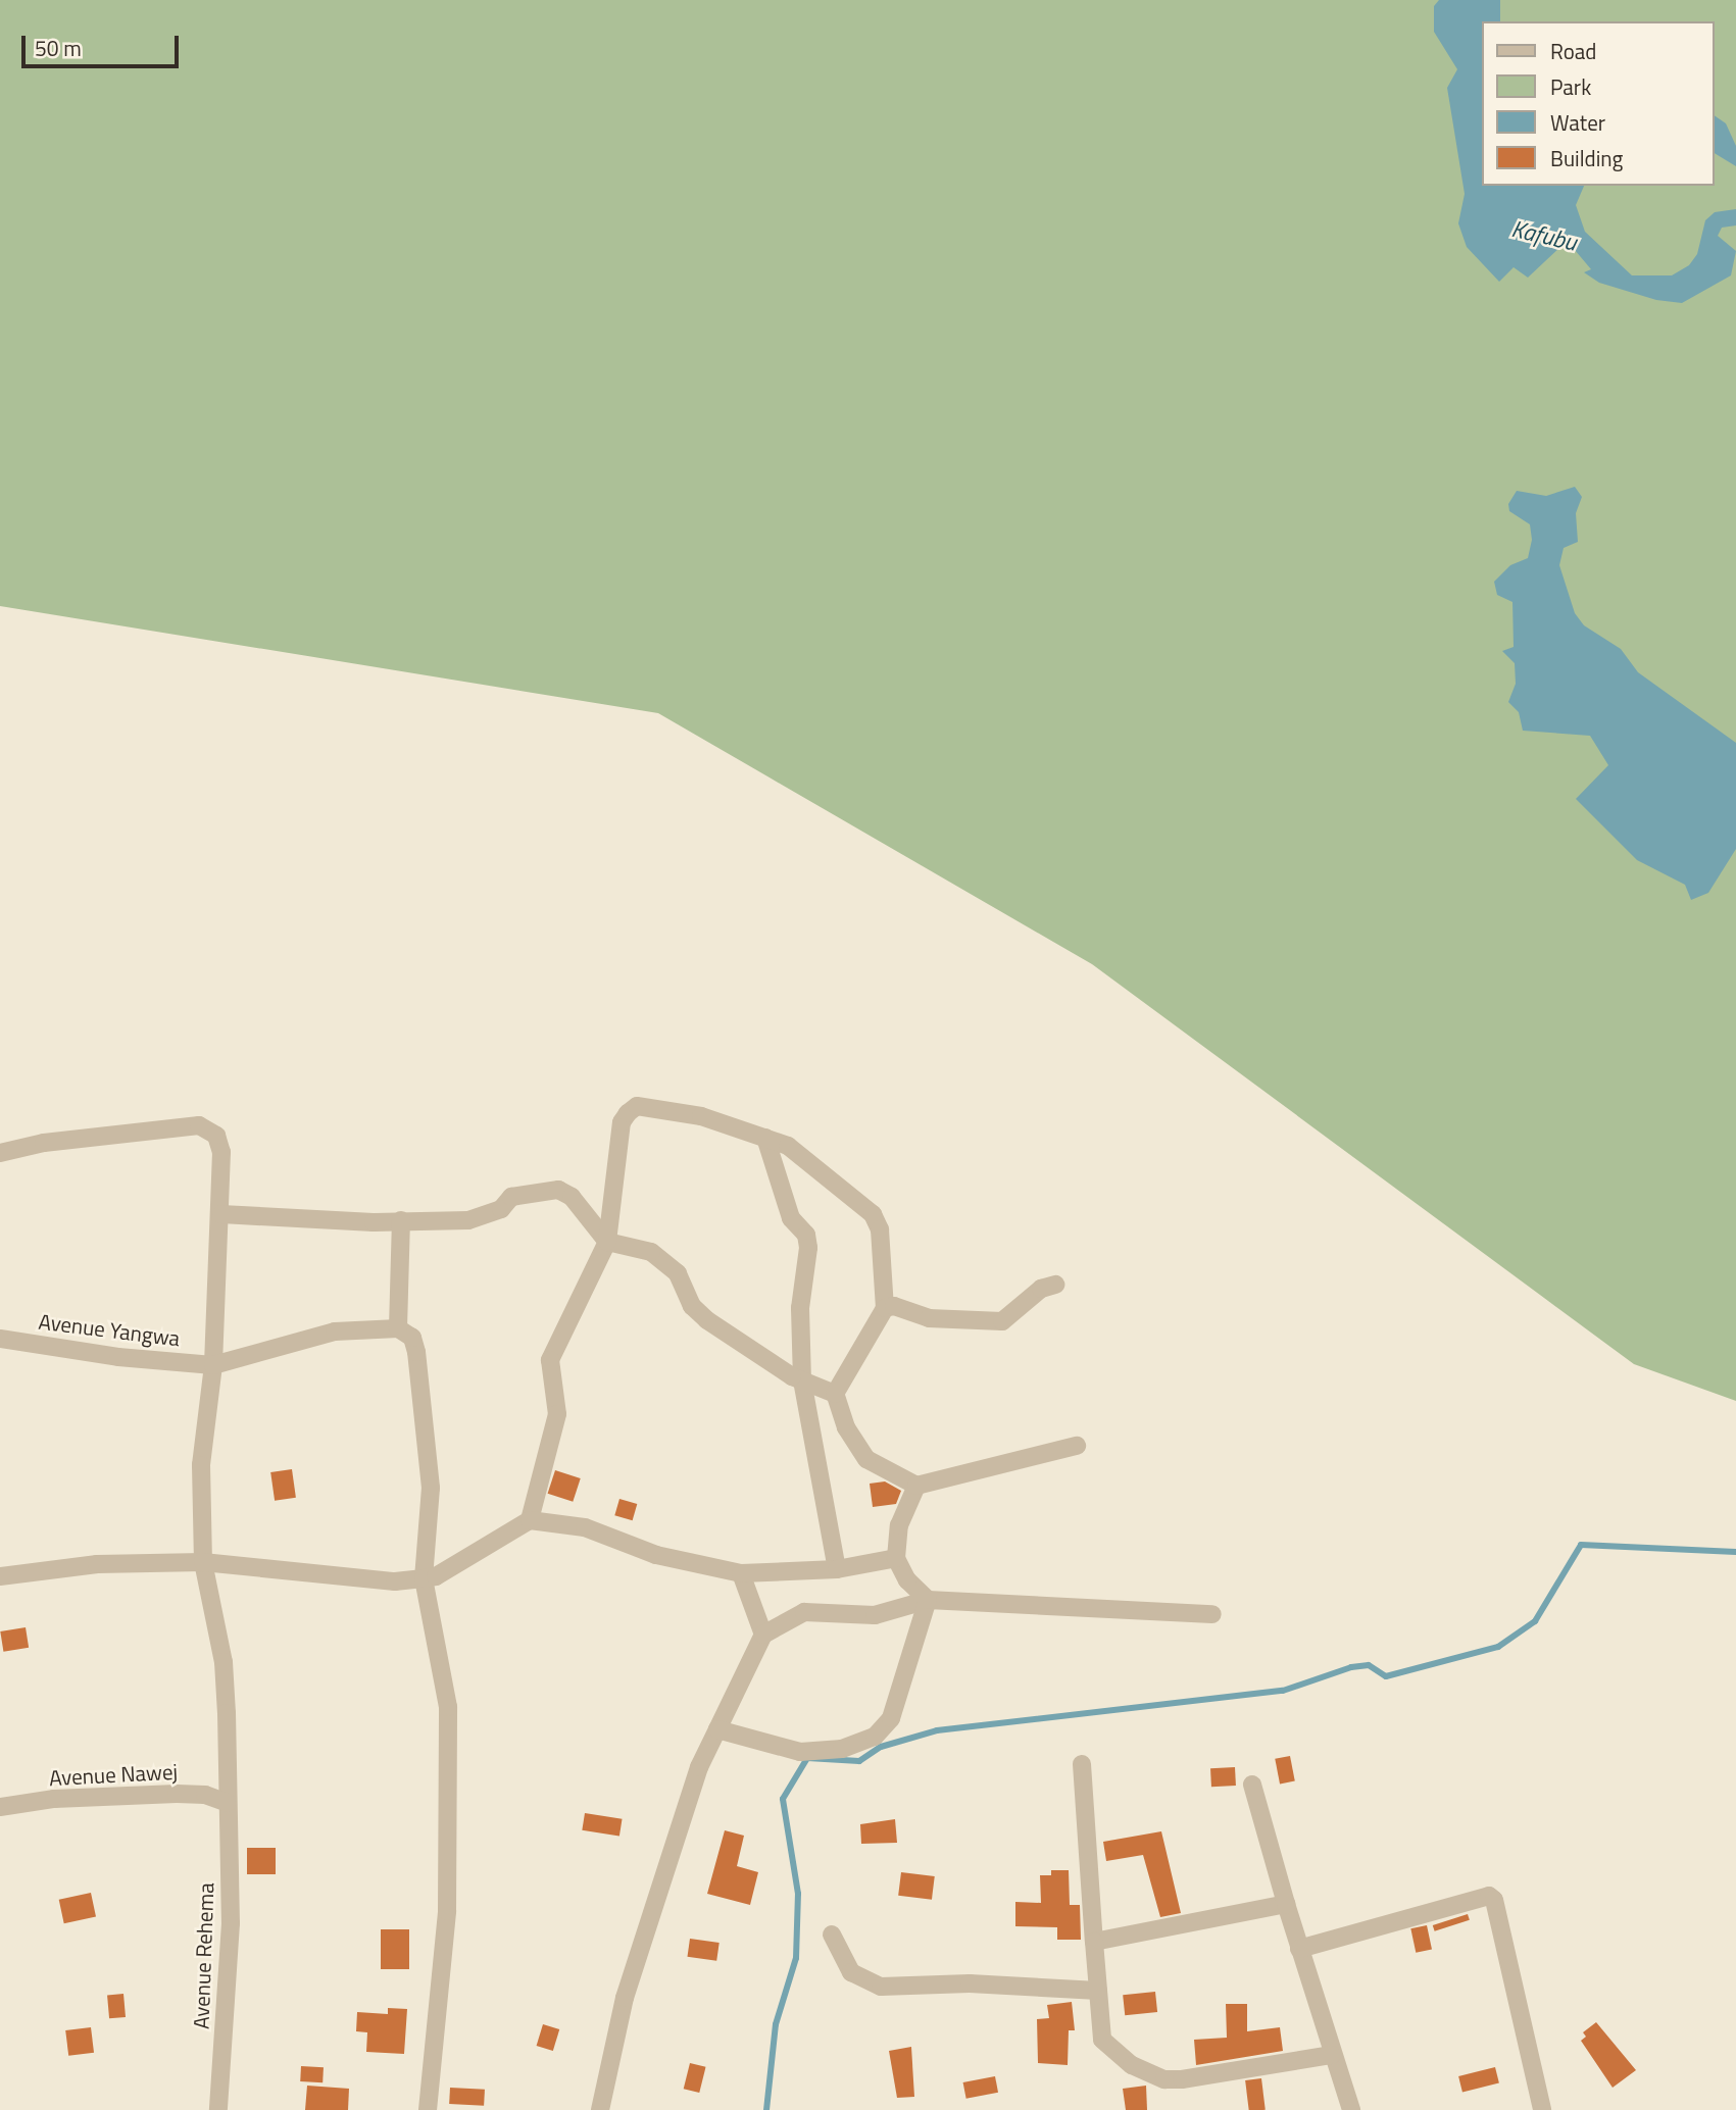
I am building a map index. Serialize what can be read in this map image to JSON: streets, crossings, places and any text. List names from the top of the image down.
{
  "streets": {
    "street": ["Avenue Yangwa", "Avenue Nawej", "Avenue Rehema"]
  },
  "crossings": [
    ["Avenue Yangwa", "Avenue Rehema"],
    ["Avenue Nawej", "Avenue Rehema"]
  ],
  "water": ["Kafubu"],
  "legend": [
    "Road",
    "Park",
    "Water",
    "Building"
  ],
  "scale_bar": "50 m"
}
